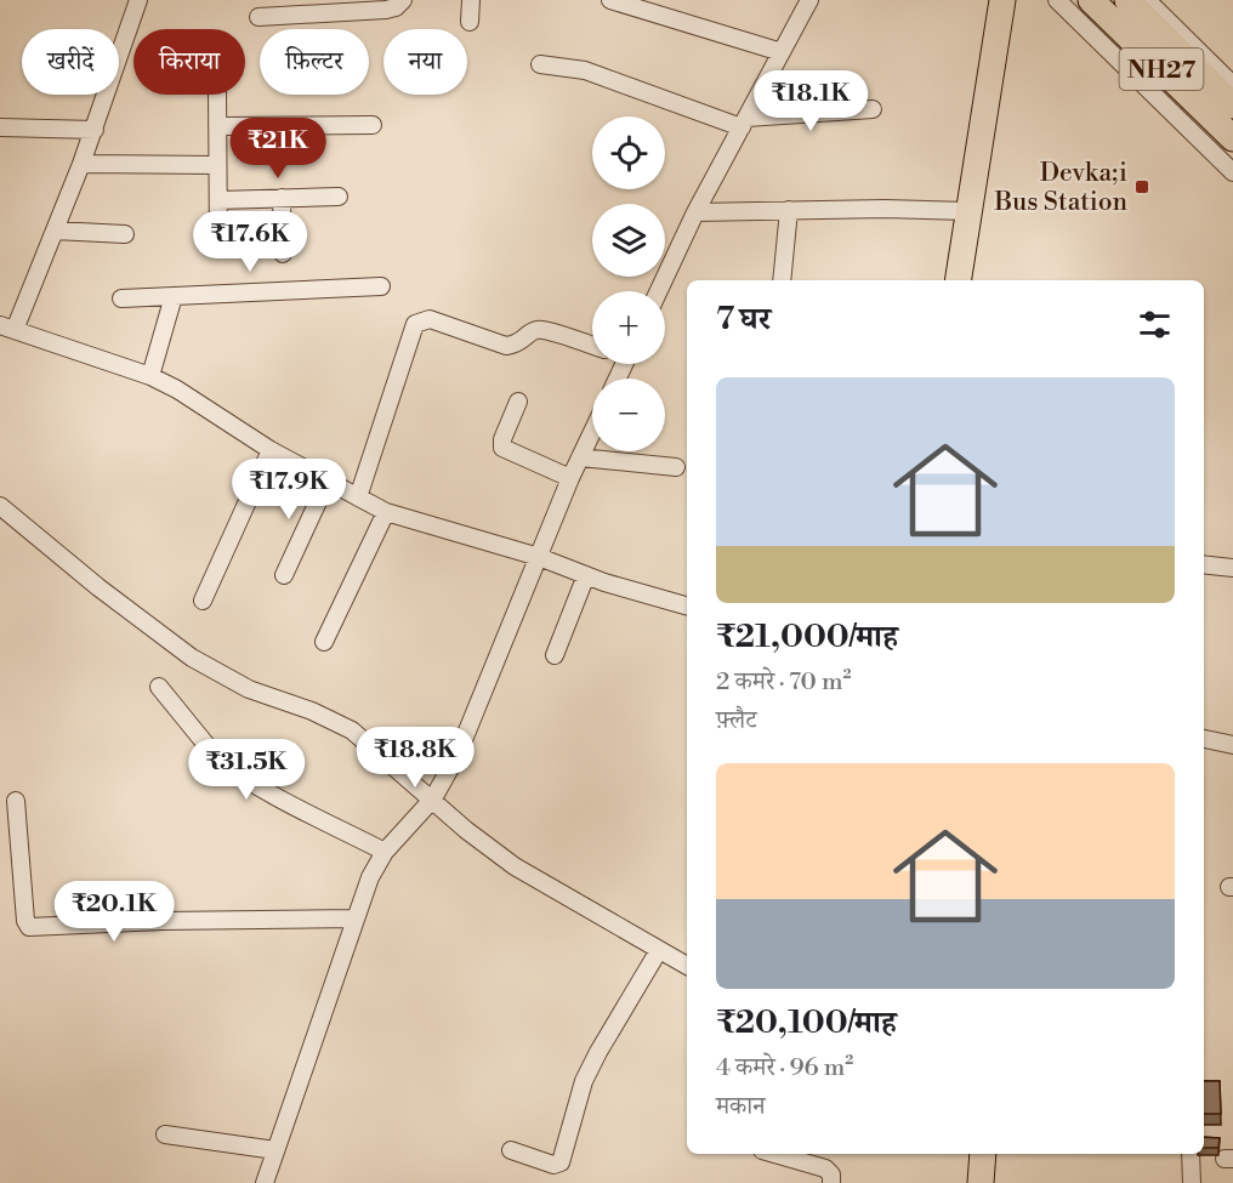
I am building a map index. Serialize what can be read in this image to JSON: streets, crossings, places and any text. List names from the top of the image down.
{
  "streets": {
    "highway": ["NH27"]
  },
  "places": {
    "transit": ["Devka;i Bus Station"]
  },
  "page": {
    "chip": [
      "खरीदें",
      "किराया",
      "फ़िल्टर",
      "नया"
    ],
    "price": [
      "₹18.1K",
      "₹21K",
      "₹17.6K",
      "₹17.9K",
      "₹18.8K",
      "₹31.5K",
      "₹20.1K"
    ],
    "map_buttons": ["+", "−"],
    "heading": "7 घर",
    "list": [
      {
        "name": "₹21,000/माह",
        "note": "2 कमरे · 70 m² · फ़्लैट"
      },
      {
        "name": "₹20,100/माह",
        "note": "4 कमरे · 96 m² · मकान"
      }
    ]
  }
}
